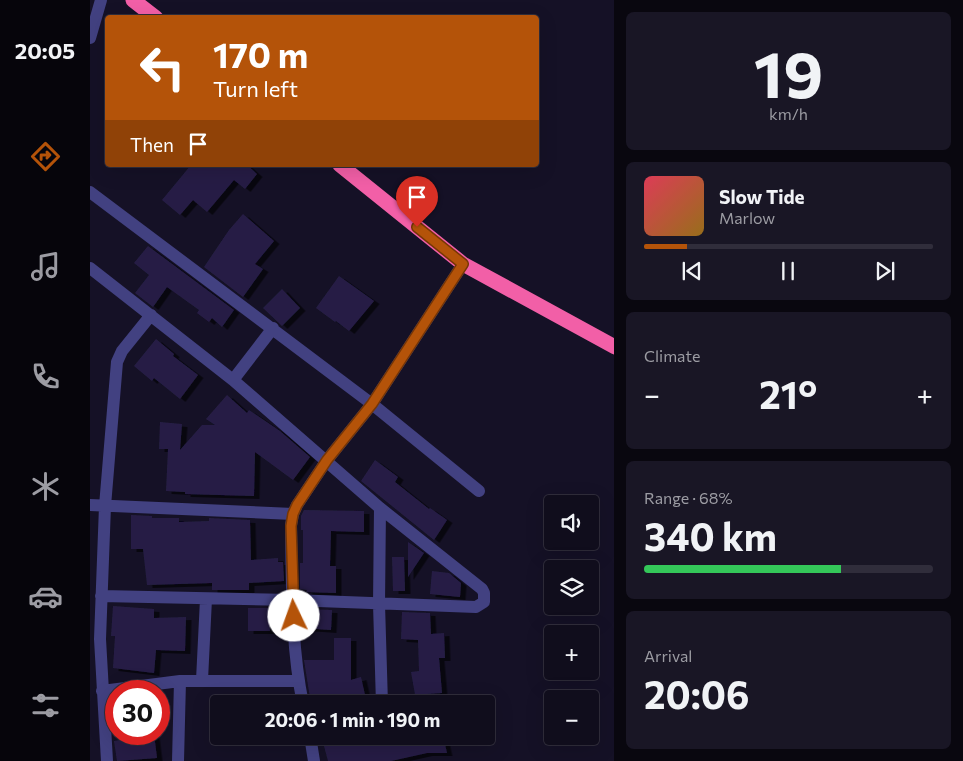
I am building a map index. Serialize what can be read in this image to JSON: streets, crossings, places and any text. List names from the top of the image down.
{
  "page": {
    "tabs": "20:05",
    "tile": [
      ["19", "km/h"],
      "Climate",
      ["Range · 68%", "340 km"],
      ["Arrival", "20:06"]
    ],
    "turn": ["170 m", "Turn left"],
    "then": "Then",
    "song": ["Slow Tide", "Marlow"],
    "heat": ["−", "21°", "+"],
    "map_buttons": ["+", "−"],
    "limit": "30",
    "trip": "20:06 · 1 min · 190 m"
  }
}
